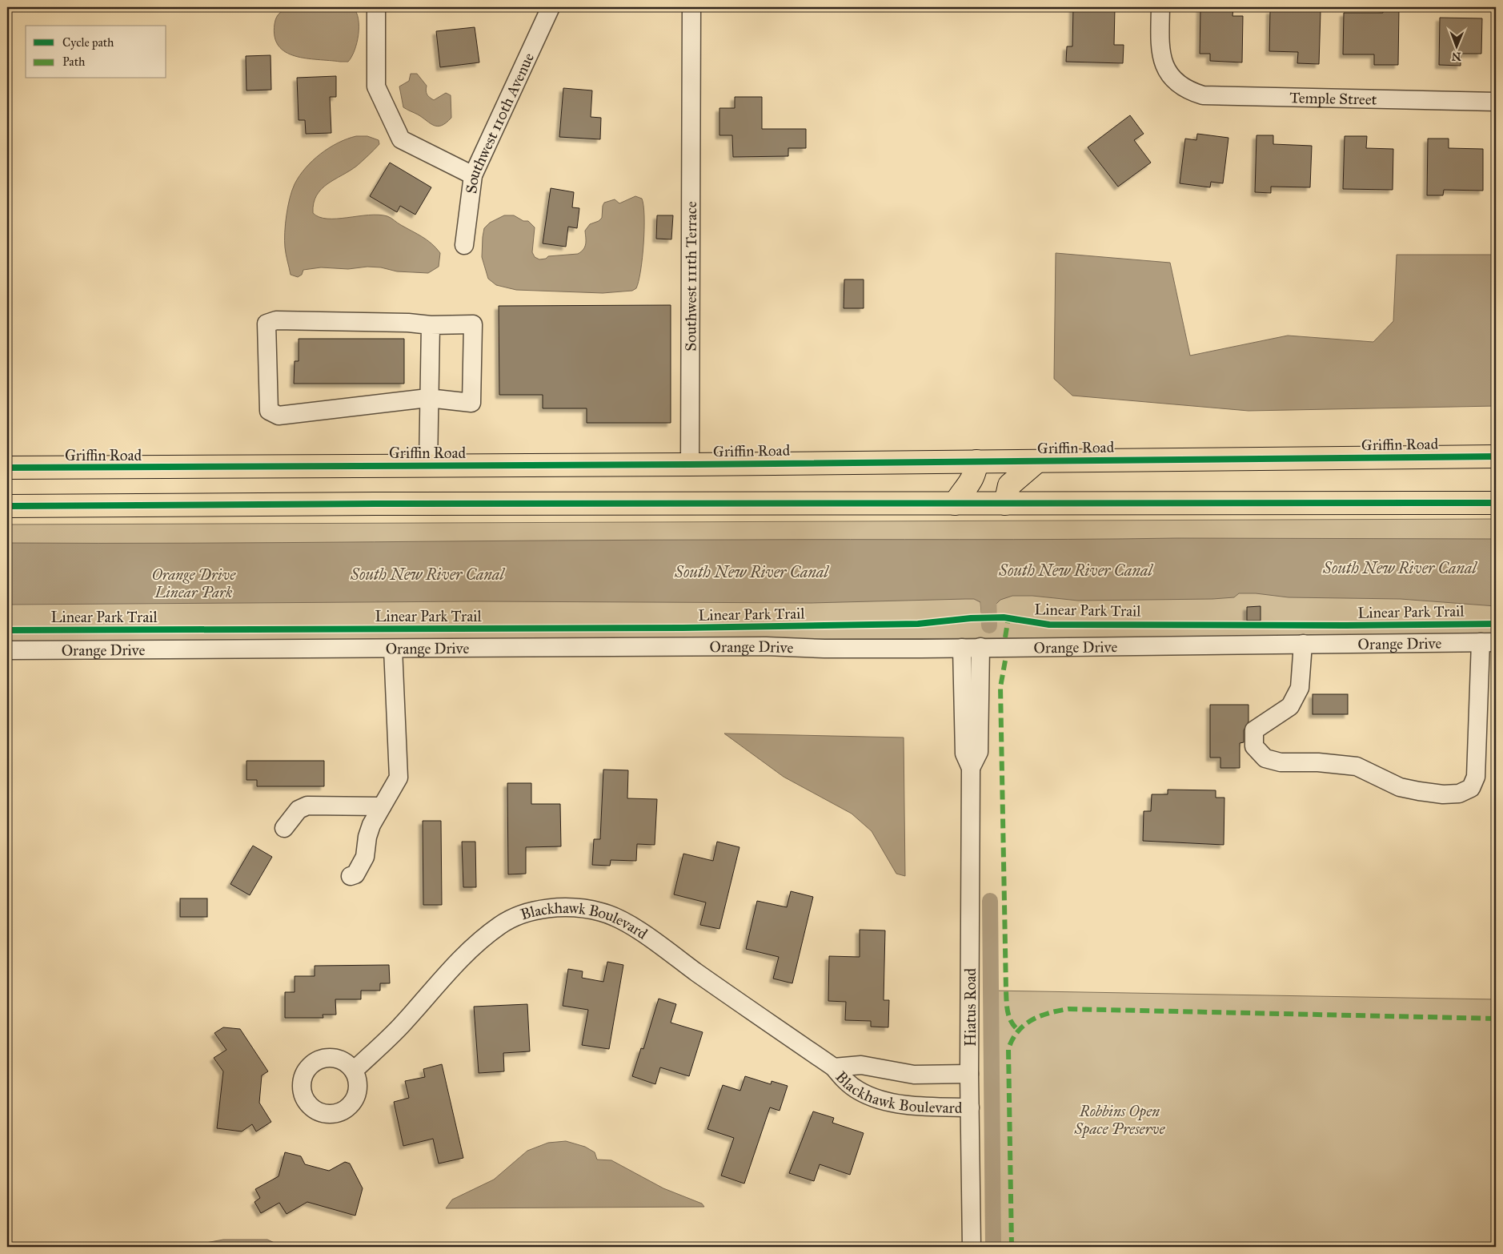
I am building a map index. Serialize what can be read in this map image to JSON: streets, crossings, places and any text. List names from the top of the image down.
{
  "streets": {
    "main road": ["Griffin Road"],
    "street": [
      "Temple Street",
      "Southwest 110th Avenue",
      "Southwest 111th Terrace",
      "Orange Drive",
      "Blackhawk Boulevard",
      "Hiatus Road"
    ],
    "cycle path": ["Linear Park Trail"]
  },
  "crossings": [
    ["Southwest 111th Terrace", "Griffin Road"],
    ["Orange Drive", "Hiatus Road"],
    ["Blackhawk Boulevard", "Hiatus Road"]
  ],
  "water": ["South New River Canal"],
  "parks": ["Orange Drive Linear Park", "Robbins Open Space Preserve"],
  "legend": ["Cycle path", "Path"],
  "north": "bottom"
}
